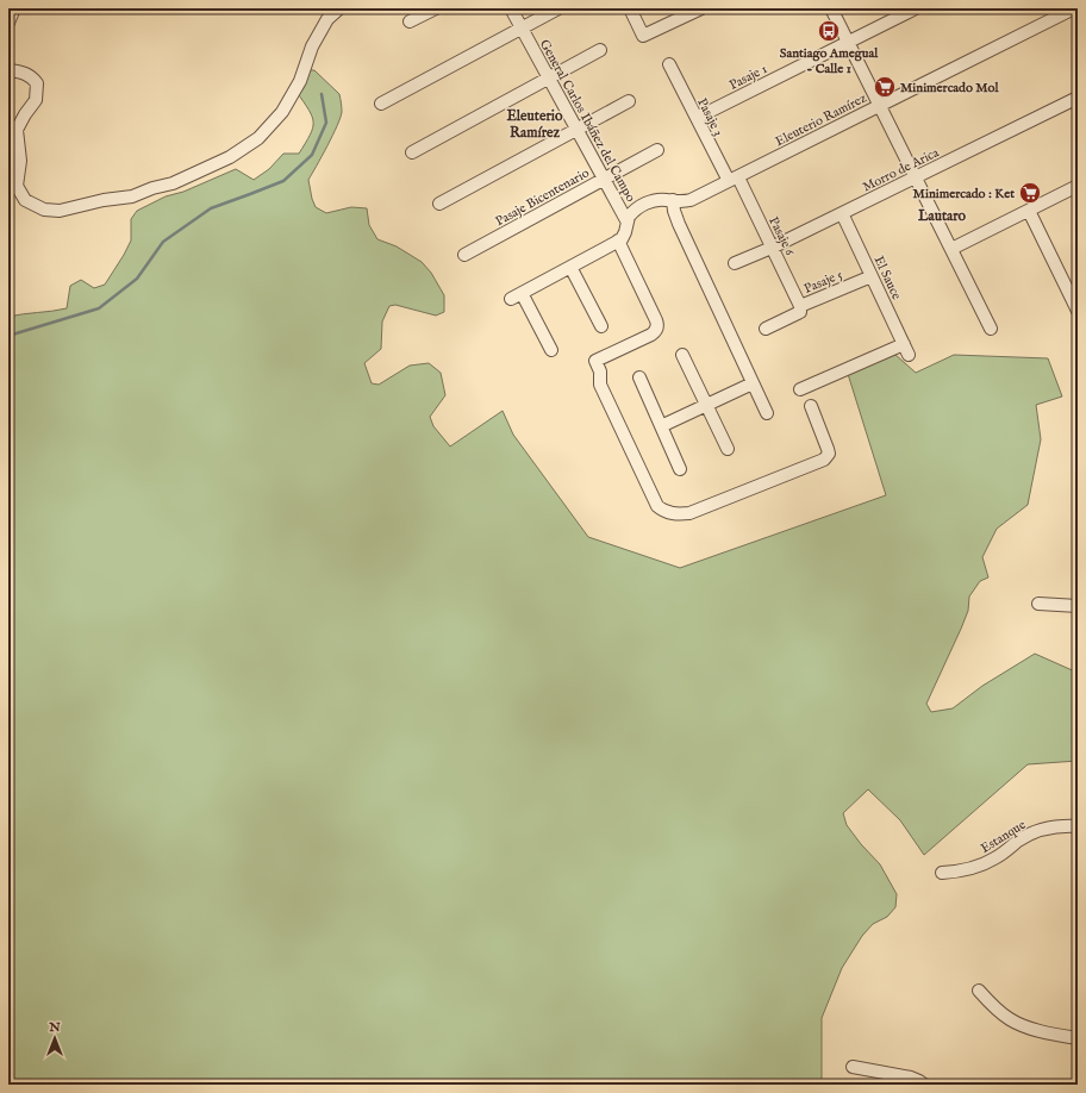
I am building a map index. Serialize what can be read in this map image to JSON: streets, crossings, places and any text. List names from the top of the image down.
{
  "streets": {
    "street": [
      "Pasaje 1",
      "Pasaje 3",
      "Eleuterio Ramírez",
      "General Carlos Ibáñez del Campo",
      "Morro de Arica",
      "Pasaje Bicentenario",
      "Pasaje 6",
      "El Sauce",
      "Pasaje 5",
      "Estanque"
    ]
  },
  "crossings": [
    ["Pasaje 1", "Pasaje 3"],
    ["Pasaje 3", "Eleuterio Ramírez"],
    ["Pasaje 3", "Pasaje 6"],
    ["Eleuterio Ramírez", "General Carlos Ibáñez del Campo"],
    ["Eleuterio Ramírez", "Pasaje 6"],
    ["General Carlos Ibáñez del Campo", "Pasaje Bicentenario"],
    ["Morro de Arica", "Pasaje 6"],
    ["Morro de Arica", "El Sauce"],
    ["Pasaje 6", "Pasaje 5"],
    ["El Sauce", "Pasaje 5"]
  ],
  "districts": ["Eleuterio Ramírez", "Lautaro"],
  "places": {
    "bus stop": ["Santiago Amegual - Calle 1"],
    "supermarket": ["Minimercado Mol", "Minimercado : Ket"]
  },
  "north": "top"
}
